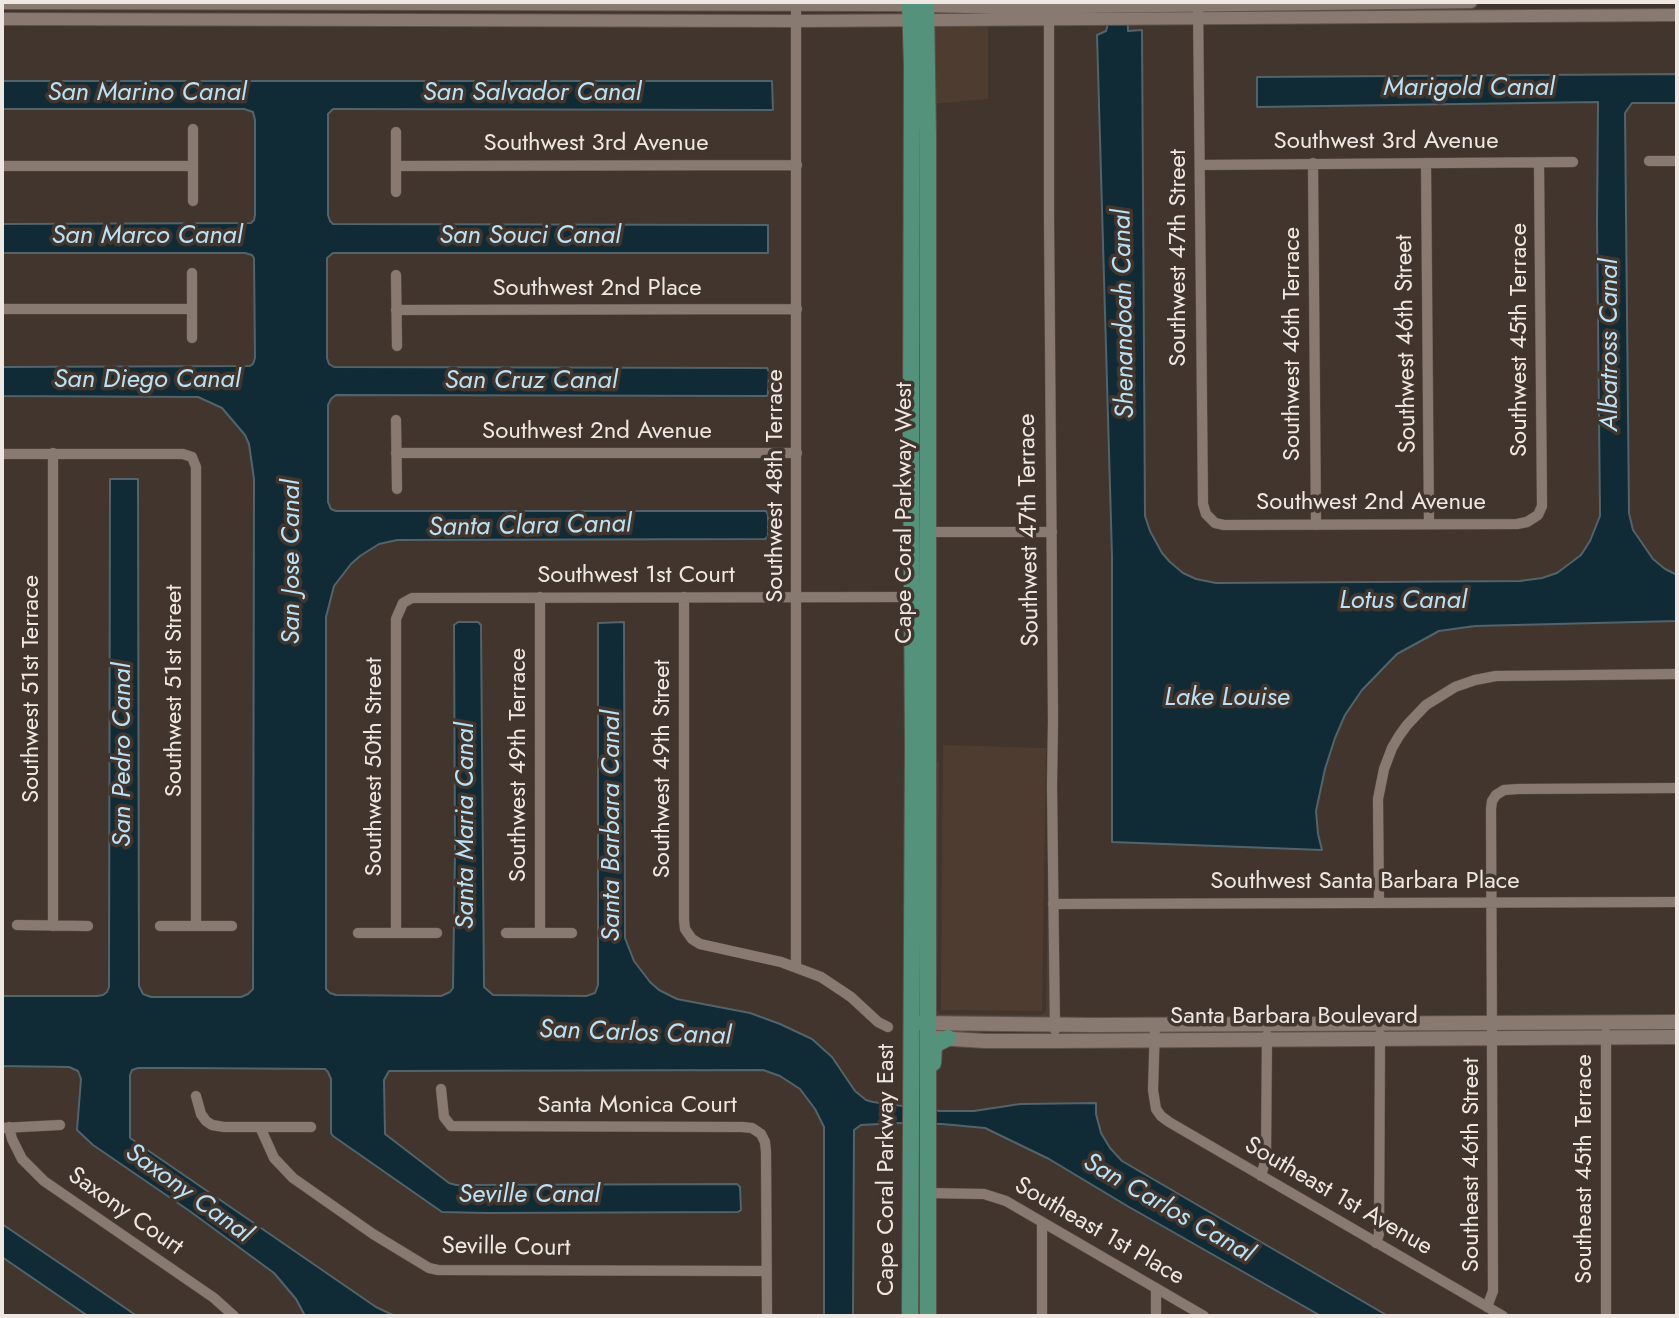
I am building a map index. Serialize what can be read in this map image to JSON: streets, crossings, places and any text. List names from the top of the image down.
{
  "streets": {
    "main road": ["Cape Coral Parkway West", "Santa Barbara Boulevard", "Cape Coral Parkway East"],
    "street": [
      "Southwest 3rd Avenue",
      "Southwest 47th Street",
      "Southwest 2nd Place",
      "Southwest 45th Terrace",
      "Southwest 46th Terrace",
      "Southwest 46th Street",
      "Southwest 2nd Avenue",
      "Southwest 48th Terrace",
      "Southwest 47th Terrace",
      "Southwest 1st Court",
      "Southwest 51st Terrace",
      "Southwest 51st Street",
      "Southwest 49th Terrace",
      "Southwest 50th Street",
      "Southwest 49th Street",
      "Southwest Santa Barbara Place",
      "Santa Monica Court",
      "Southeast 46th Street",
      "Southeast 45th Terrace",
      "Southeast 1st Avenue",
      "Saxony Court",
      "Southeast 1st Place",
      "Seville Court"
    ]
  },
  "crossings": [
    ["Southwest 3rd Avenue", "Southwest 47th Street"],
    ["Southwest 3rd Avenue", "Southwest 45th Terrace"],
    ["Southwest 3rd Avenue", "Southwest 46th Terrace"],
    ["Southwest 3rd Avenue", "Southwest 46th Street"],
    ["Southwest 3rd Avenue", "Southwest 48th Terrace"],
    ["Southwest 47th Street", "Southwest 2nd Avenue"],
    ["Southwest 2nd Place", "Southwest 48th Terrace"],
    ["Southwest 45th Terrace", "Southwest 2nd Avenue"],
    ["Southwest 46th Terrace", "Southwest 2nd Avenue"],
    ["Southwest 46th Street", "Southwest 2nd Avenue"],
    ["Southwest 2nd Avenue", "Southwest 48th Terrace"],
    ["Southwest 48th Terrace", "Southwest 1st Court"],
    ["Southwest 48th Terrace", "Southwest 49th Street"],
    ["Cape Coral Parkway West", "Southwest 1st Court"],
    ["Cape Coral Parkway West", "Santa Barbara Boulevard"],
    ["Cape Coral Parkway West", "Cape Coral Parkway East"],
    ["Southwest 47th Terrace", "Southwest Santa Barbara Place"],
    ["Southwest 47th Terrace", "Santa Barbara Boulevard"],
    ["Southwest 1st Court", "Southwest 49th Terrace"],
    ["Southwest 1st Court", "Southwest 50th Street"],
    ["Southwest 1st Court", "Southwest 49th Street"],
    ["Southwest 51st Terrace", "Southwest 51st Street"],
    ["Santa Barbara Boulevard", "Southeast 46th Street"],
    ["Santa Barbara Boulevard", "Southeast 45th Terrace"],
    ["Santa Barbara Boulevard", "Cape Coral Parkway East"],
    ["Santa Barbara Boulevard", "Southeast 1st Avenue"],
    ["Santa Monica Court", "Seville Court"],
    ["Southeast 46th Street", "Southeast 1st Avenue"],
    ["Cape Coral Parkway East", "Southeast 1st Place"]
  ],
  "water": [
    "Marigold Canal",
    "San Marino Canal",
    "San Salvador Canal",
    "San Marco Canal",
    "San Souci Canal",
    "Shenandoah Canal",
    "Albatross Canal",
    "San Diego Canal",
    "San Cruz Canal",
    "Santa Clara Canal",
    "San Jose Canal",
    "Lotus Canal",
    "Lake Louise",
    "San Pedro Canal",
    "Santa Maria Canal",
    "Santa Barbara Canal",
    "San Carlos Canal",
    "Saxony Canal",
    "Seville Canal"
  ]
}
